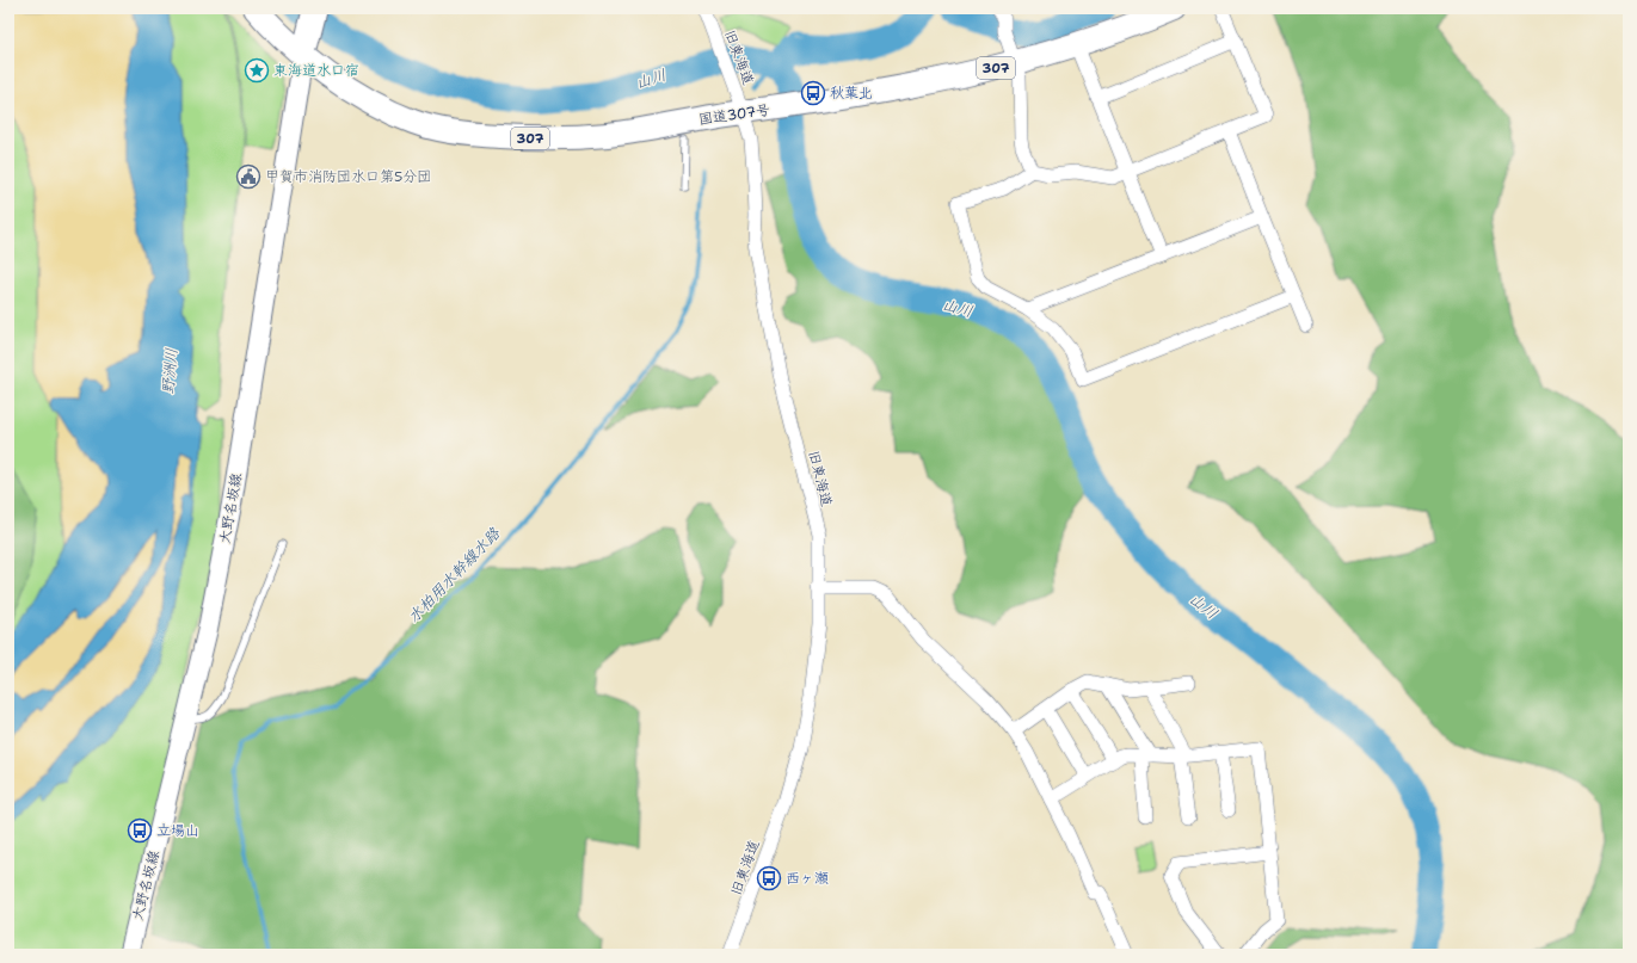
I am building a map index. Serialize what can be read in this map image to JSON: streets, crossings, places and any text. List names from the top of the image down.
{
  "streets": {
    "highway": ["307", "国道307号"],
    "main road": ["大野名坂線"],
    "street": ["旧東海道"]
  },
  "crossings": [
    ["旧東海道", "国道307号"],
    ["国道307号", "大野名坂線"]
  ],
  "water": ["山川", "野洲川", "水柏用水幹線水路"],
  "places": {
    "place": ["東海道水口宿"],
    "bus stop": ["秋葉北", "立場山", "西ヶ瀬"],
    "public building": ["甲賀市消防団水口第5分団"]
  }
}
